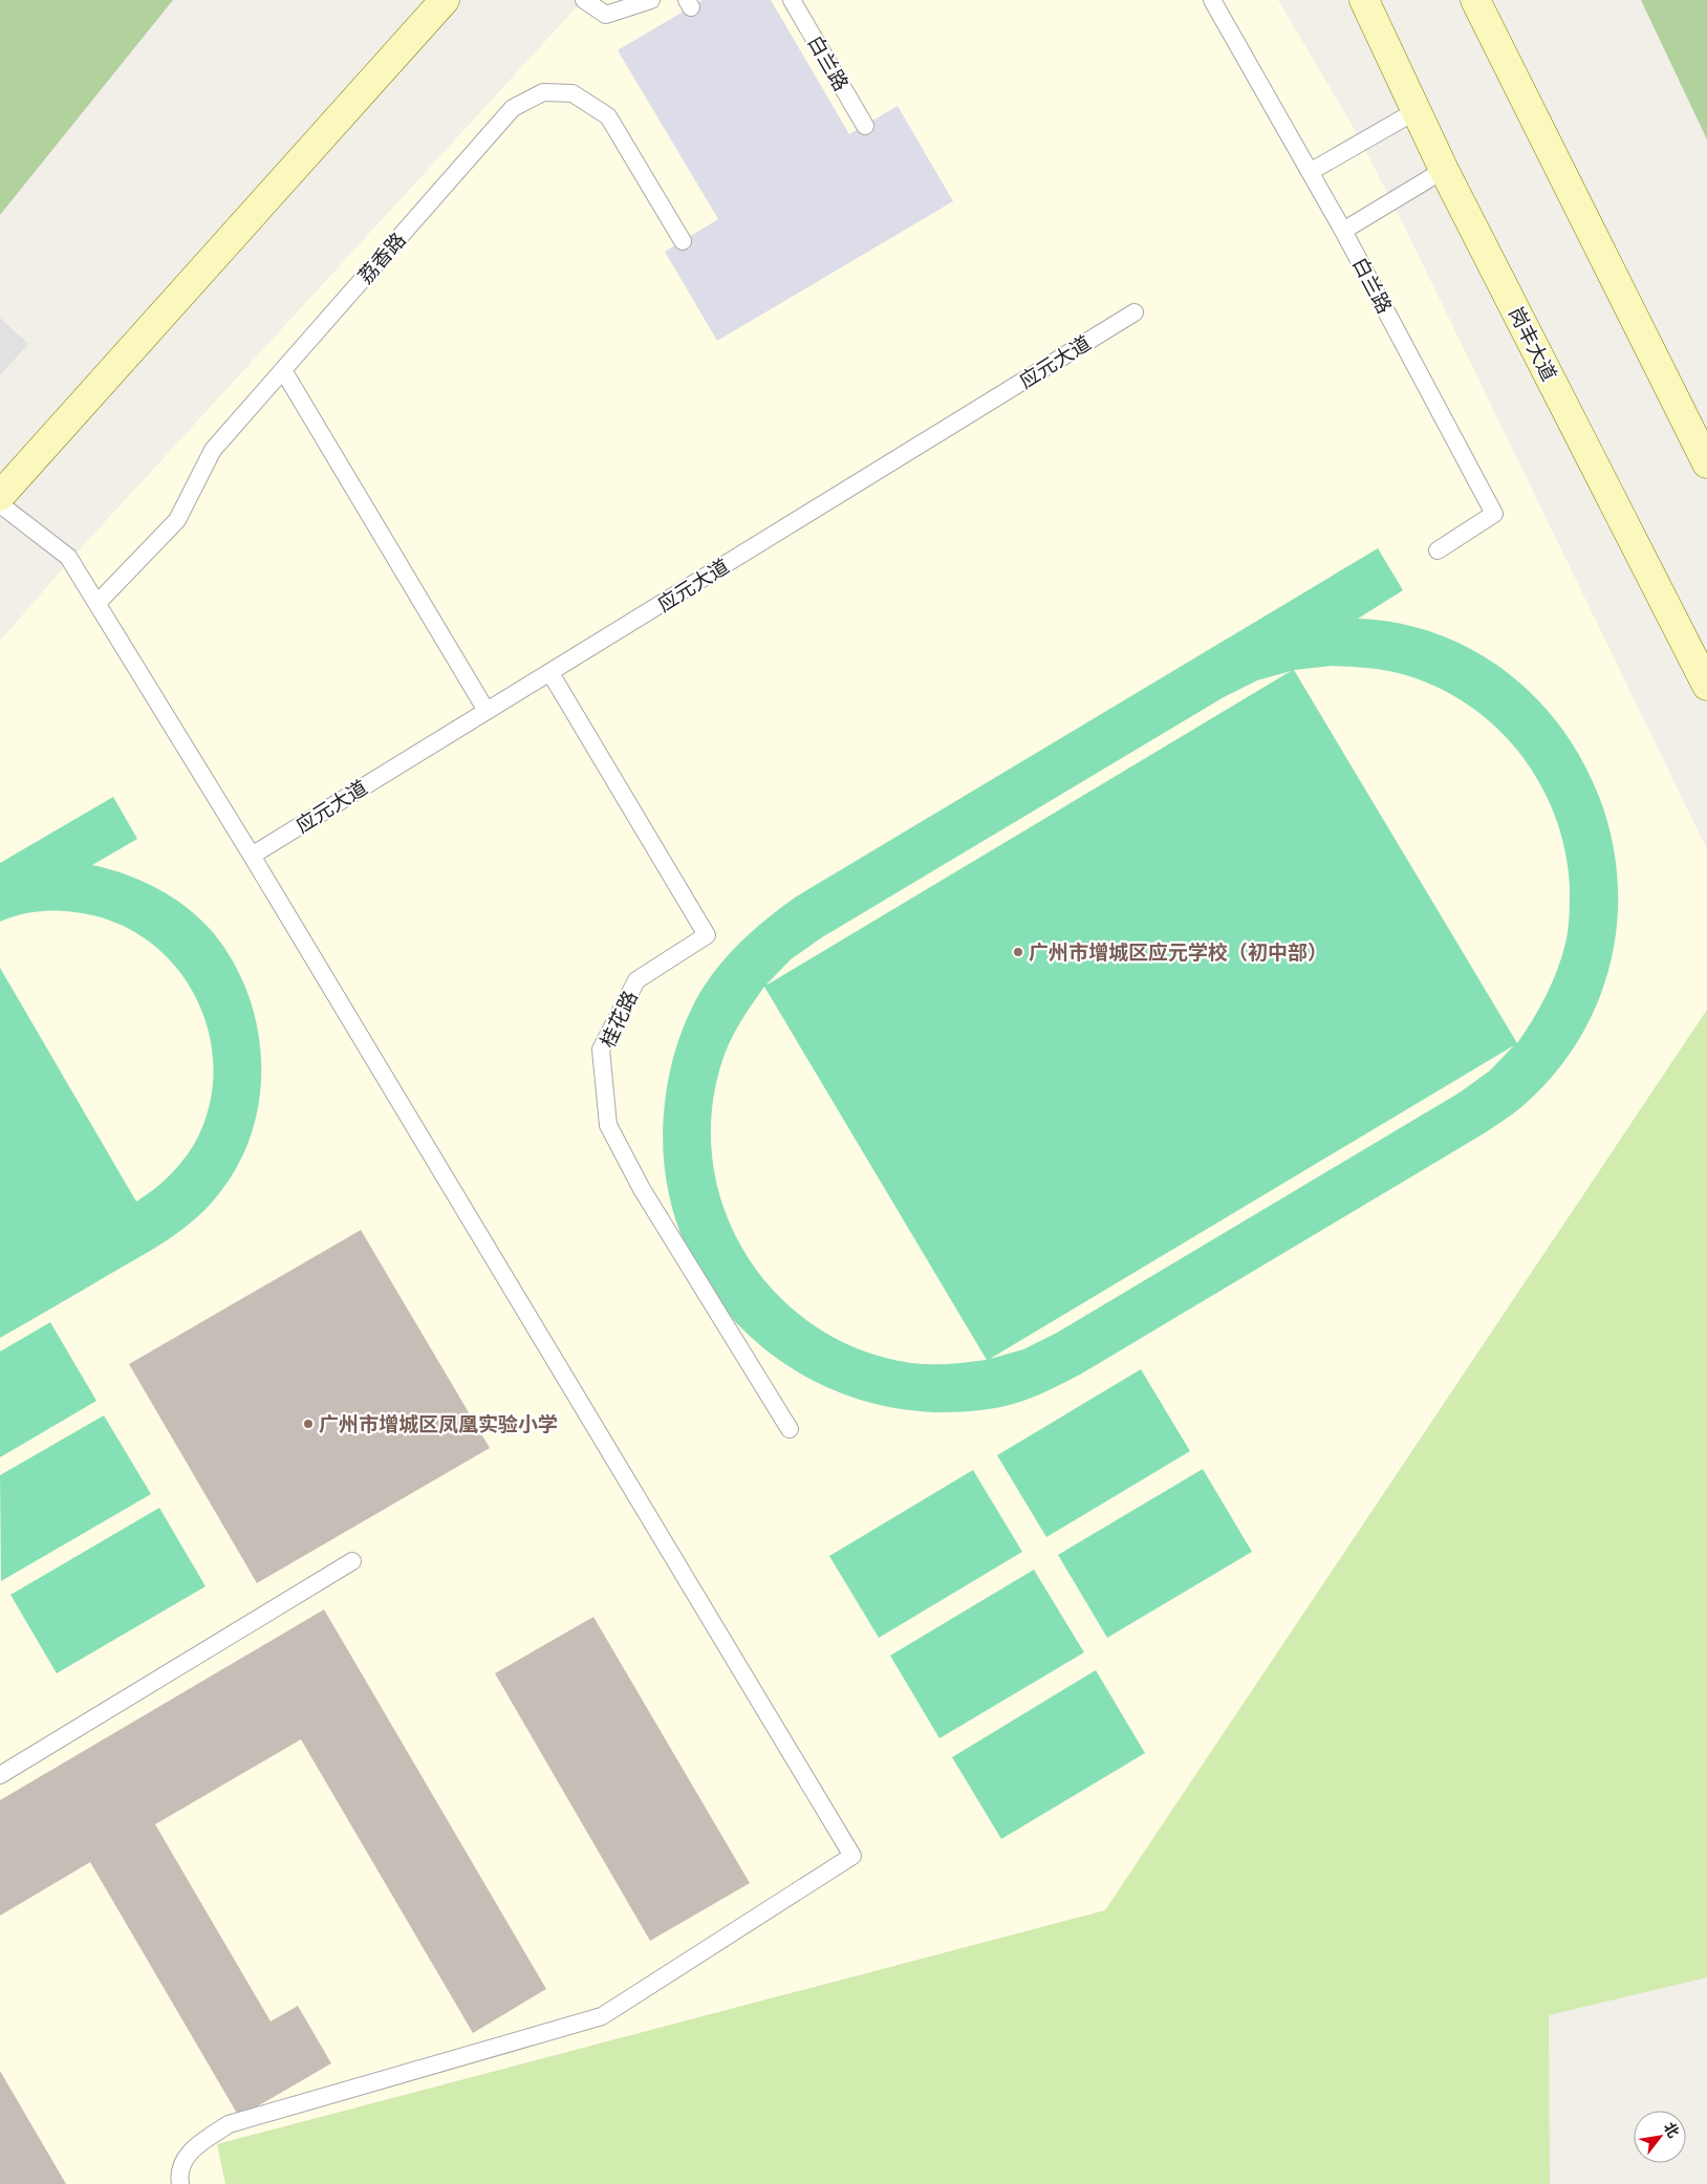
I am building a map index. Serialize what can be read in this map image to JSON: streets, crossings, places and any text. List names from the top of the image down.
{
  "streets": {
    "main road": ["岗丰大道"],
    "lane": [
      "白兰路",
      "荔香路",
      "应元大道",
      "桂花路"
    ]
  },
  "crossings": [
    ["应元大道", "桂花路"]
  ],
  "places": ["广州市增城区应元学校（初中部）", "广州市增城区凤凰实验小学"],
  "north": "top right"
}
